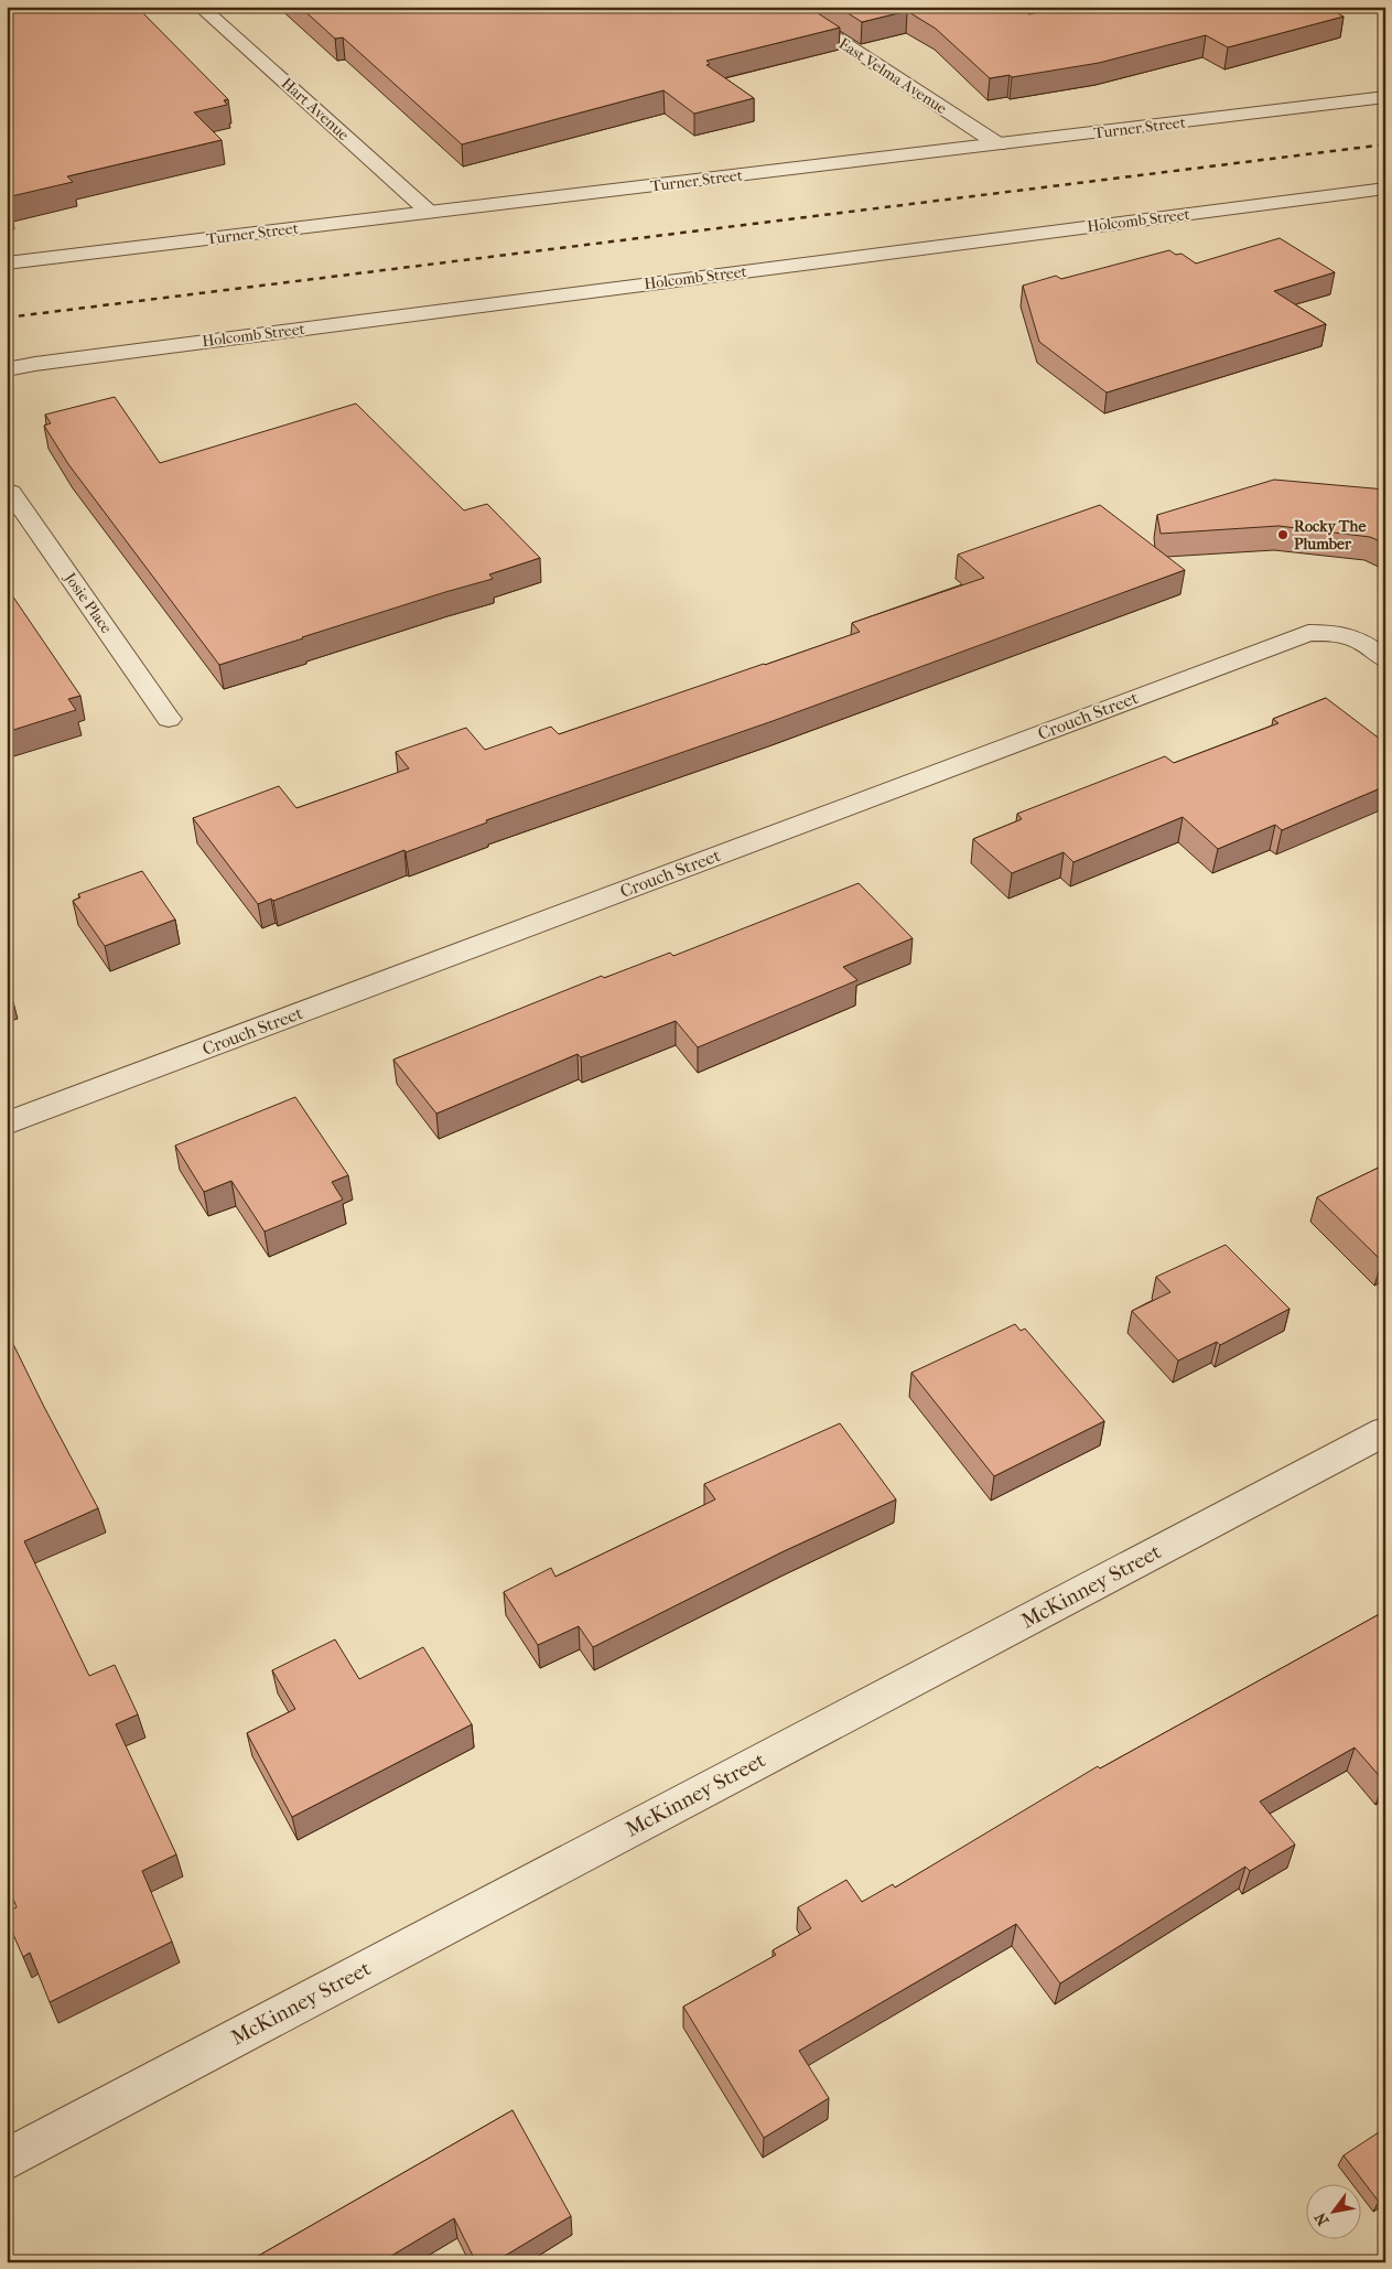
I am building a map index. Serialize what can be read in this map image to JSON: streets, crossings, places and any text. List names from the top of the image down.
{
  "streets": {
    "street": [
      "East Velma Avenue",
      "Hart Avenue",
      "Turner Street",
      "Holcomb Street",
      "Josie Place",
      "Crouch Street",
      "McKinney Street"
    ]
  },
  "crossings": [
    ["East Velma Avenue", "Turner Street"],
    ["Hart Avenue", "Turner Street"]
  ],
  "places": ["Rocky The Plumber"],
  "north": "bottom left"
}
